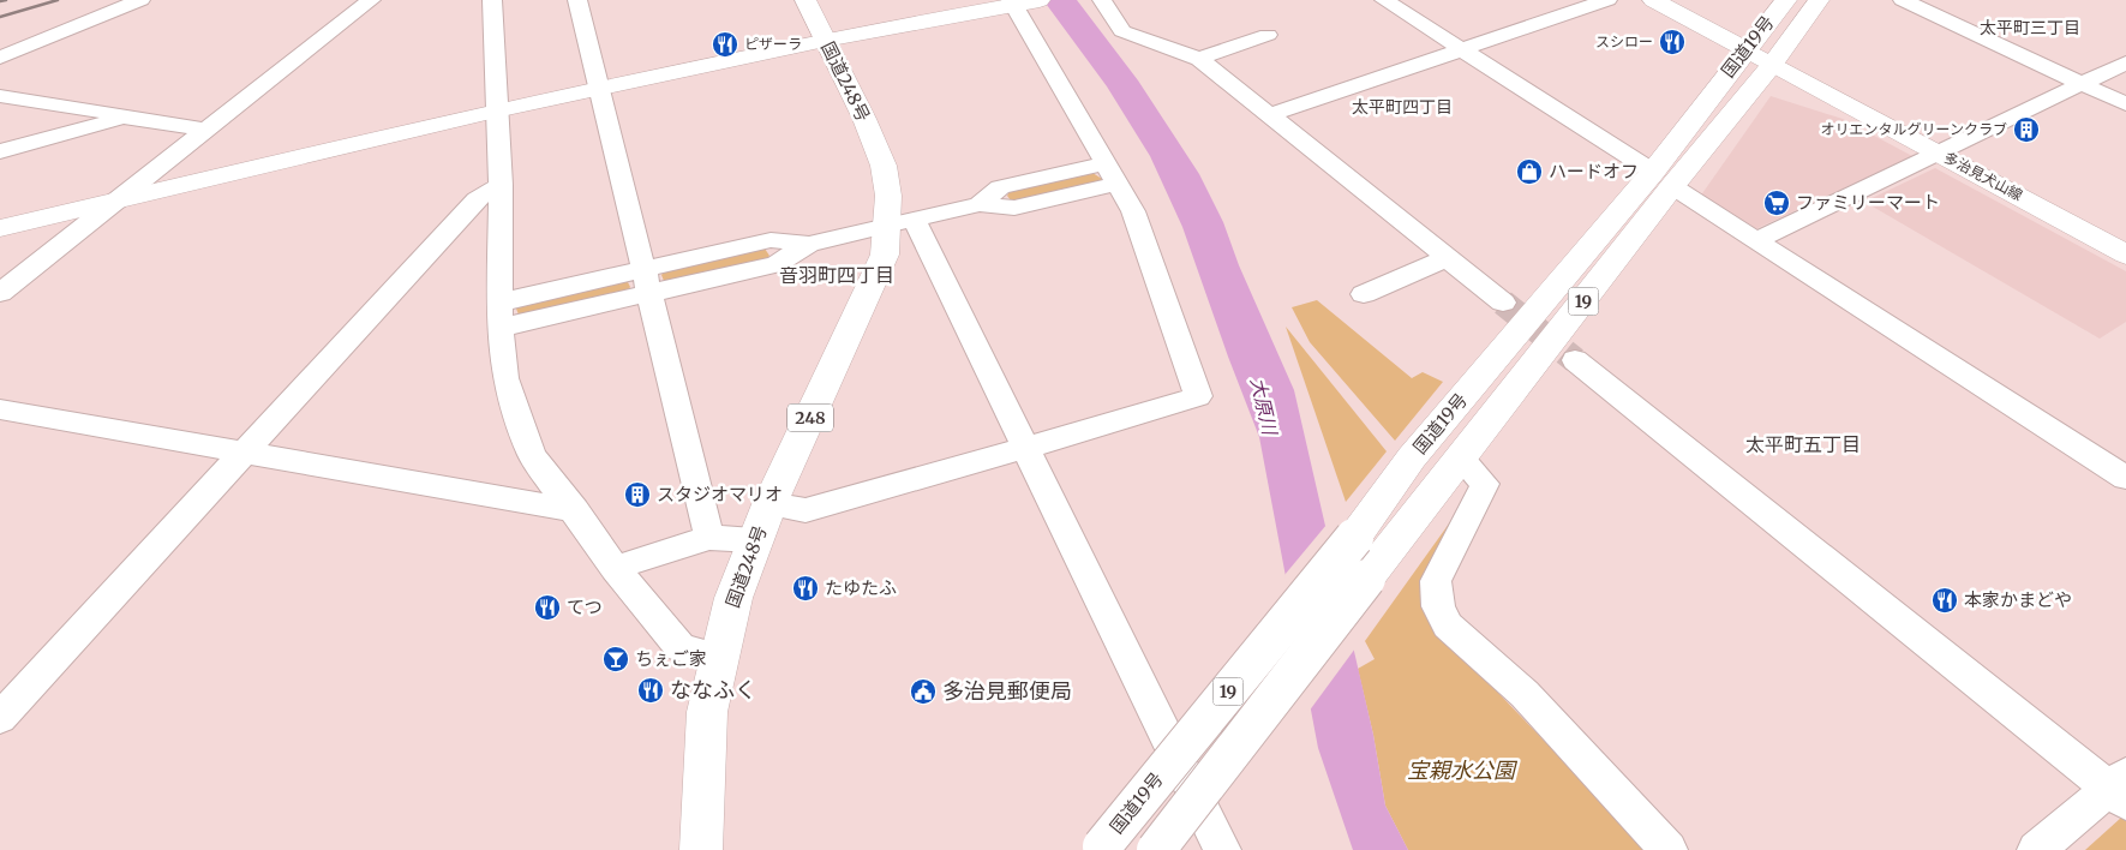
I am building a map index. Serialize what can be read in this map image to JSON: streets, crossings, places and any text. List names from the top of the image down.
{
  "streets": {
    "main road": [
      "国道19号",
      "国道248号",
      "多治見犬山線",
      "19",
      "248"
    ]
  },
  "crossings": [
    ["国道19号", "多治見犬山線"]
  ],
  "districts": [
    "太平町三丁目",
    "太平町四丁目",
    "音羽町四丁目",
    "太平町五丁目"
  ],
  "water": ["大原川"],
  "parks": ["宝親水公園"],
  "places": {
    "restaurant": [
      "スシロー",
      "ピザーラ",
      "たゆたふ",
      "本家かまどや",
      "てつ",
      "ななふく"
    ],
    "building": ["オリエンタルグリーンクラブ", "スタジオマリオ"],
    "shop": ["ハードオフ"],
    "supermarket": ["ファミリーマート"],
    "bar": ["ちぇご家"],
    "public building": ["多治見郵便局"]
  }
}
